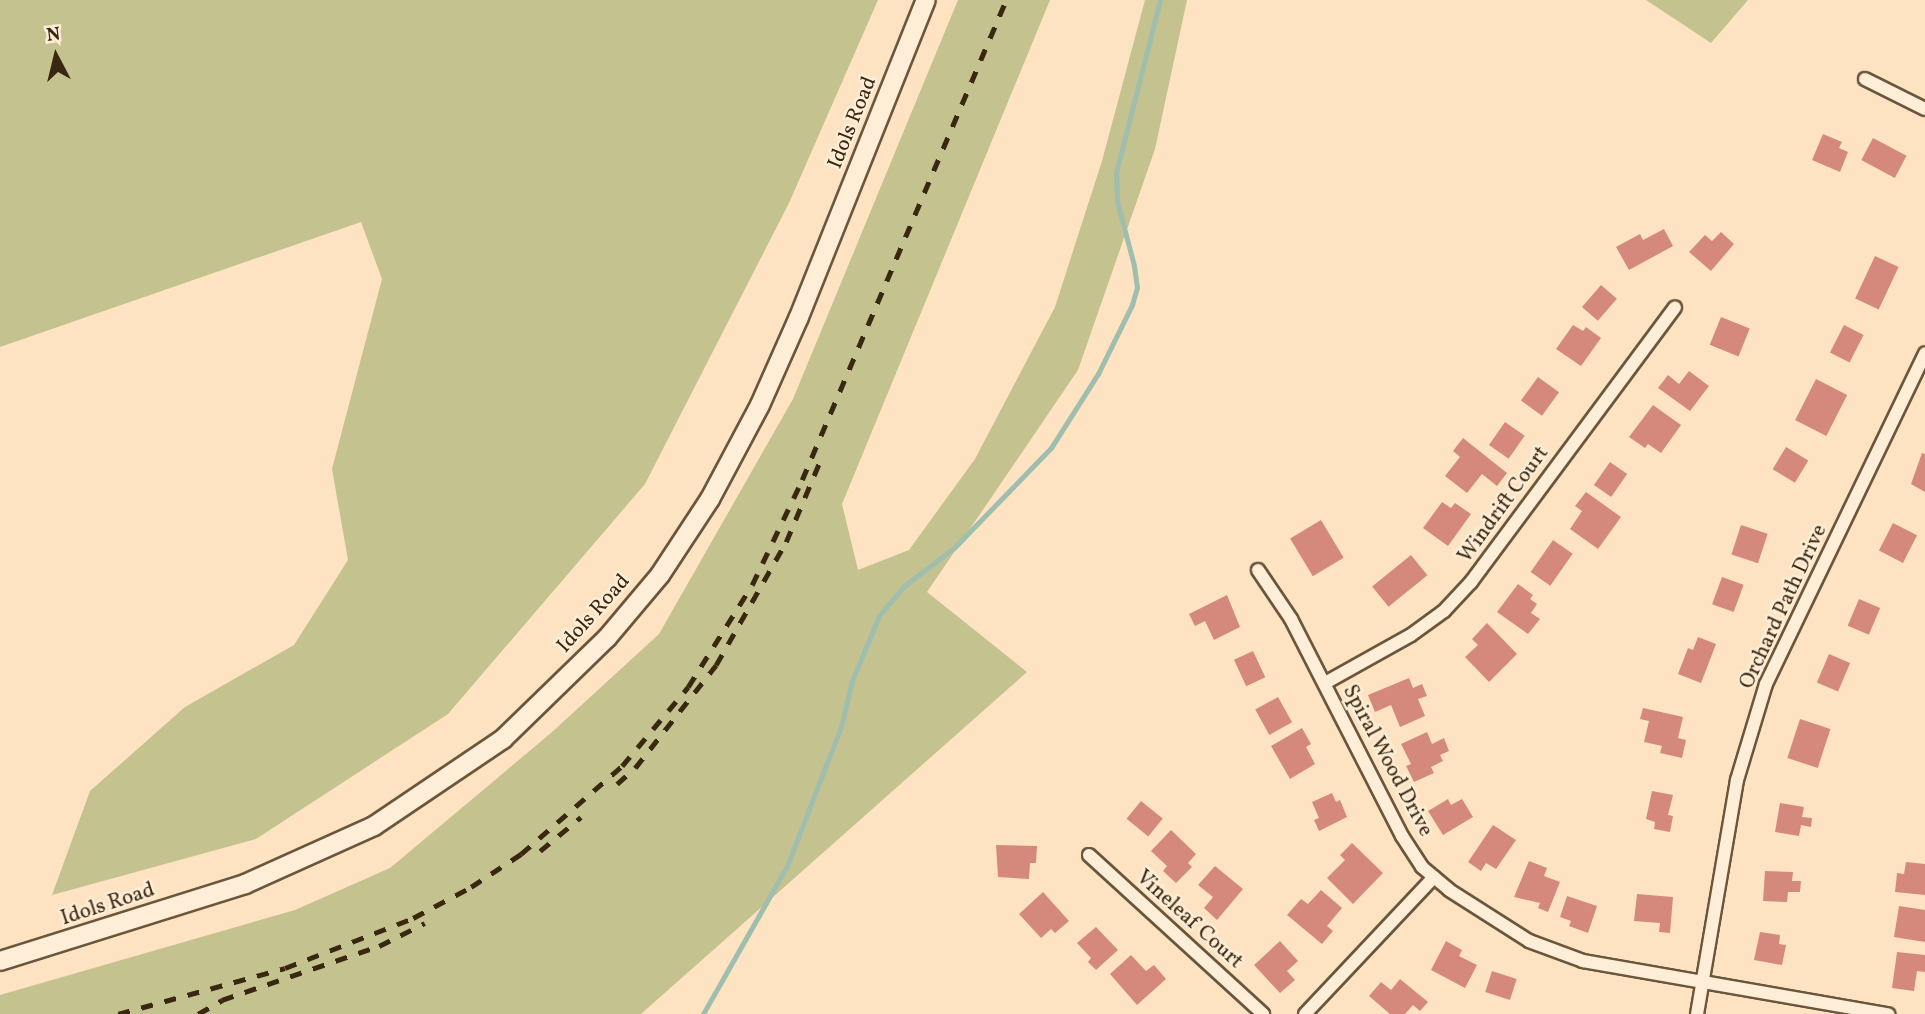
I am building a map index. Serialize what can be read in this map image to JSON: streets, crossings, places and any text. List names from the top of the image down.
{
  "streets": {
    "main road": ["Idols Road"],
    "street": [
      "Windrift Court",
      "Orchard Path Drive",
      "Spiral Wood Drive",
      "Vineleaf Court"
    ]
  },
  "crossings": [
    ["Windrift Court", "Spiral Wood Drive"],
    ["Orchard Path Drive", "Spiral Wood Drive"]
  ],
  "north": "top"
}
